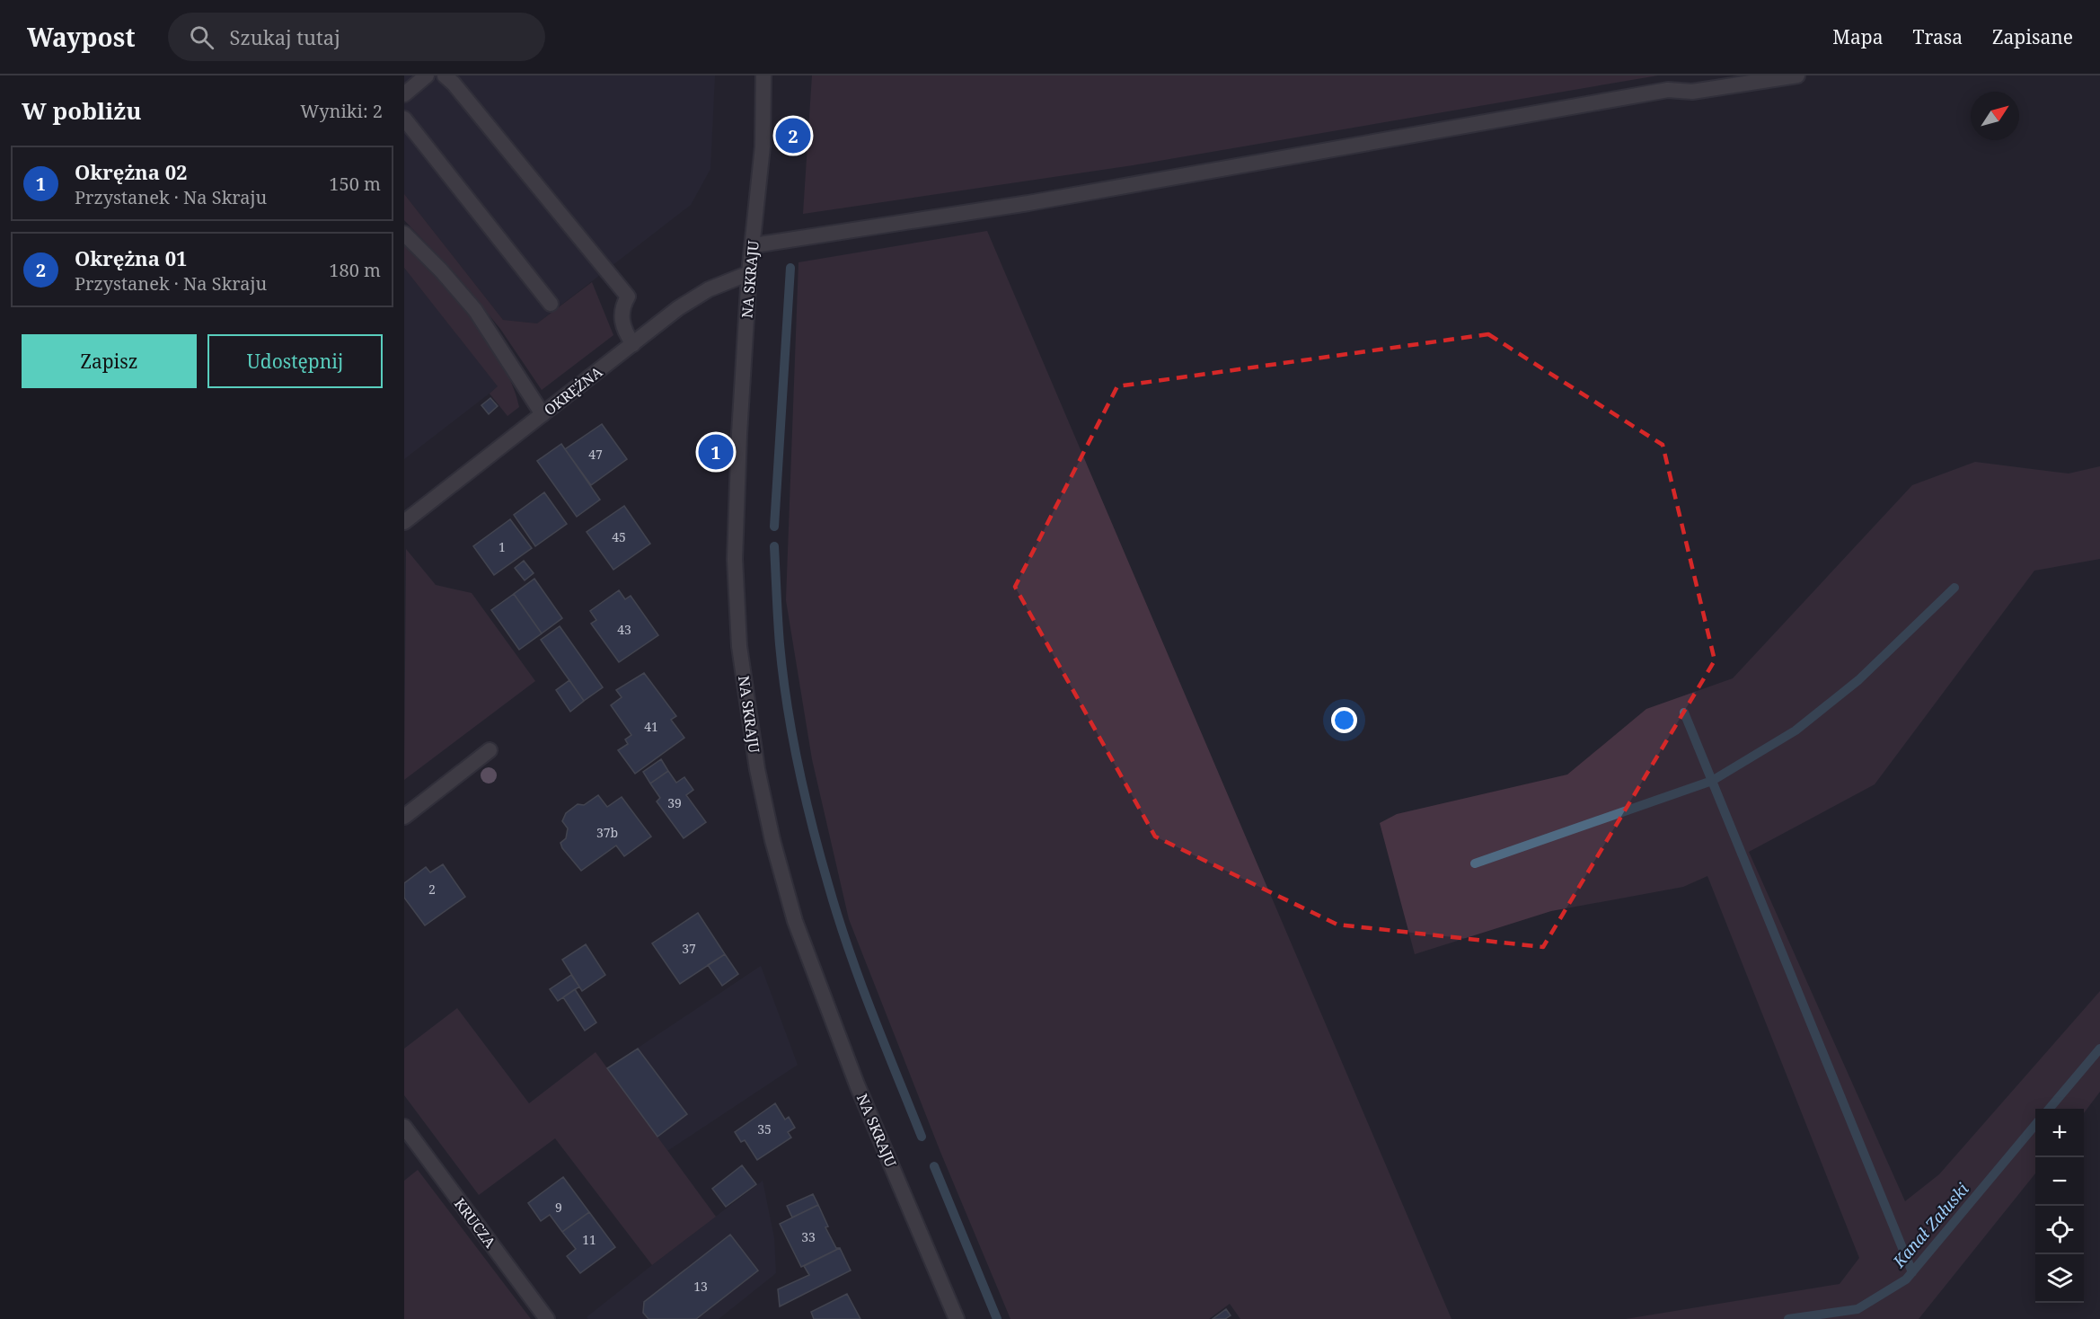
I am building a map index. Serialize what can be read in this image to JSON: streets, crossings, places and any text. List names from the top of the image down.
{
  "streets": {
    "street": ["NA SKRAJU", "OKRĘŻNA", "KRUCZA"]
  },
  "crossings": [
    ["NA SKRAJU", "OKRĘŻNA"]
  ],
  "water": ["Kanał Załuski"],
  "house_numbers": [
    "47",
    "45",
    "1",
    "43",
    "41",
    "39",
    "37b",
    "2",
    "37",
    "35",
    "9",
    "33",
    "11",
    "13"
  ],
  "north": "top right",
  "page": {
    "header": "Waypost",
    "search": "Szukaj tutaj",
    "nav": ["Mapa", "Trasa", "Zapisane"],
    "heading": ["W pobliżu", "Wyniki: 2"],
    "pins": ["2", "1"],
    "list": [
      {
        "mark": "1",
        "name": "Okrężna 02",
        "note": "Przystanek · Na Skraju",
        "value": "150 m"
      },
      {
        "mark": "2",
        "name": "Okrężna 01",
        "note": "Przystanek · Na Skraju",
        "value": "180 m"
      }
    ],
    "buttons": ["Zapisz", "Udostępnij"],
    "map_buttons": ["+", "−"]
  }
}
